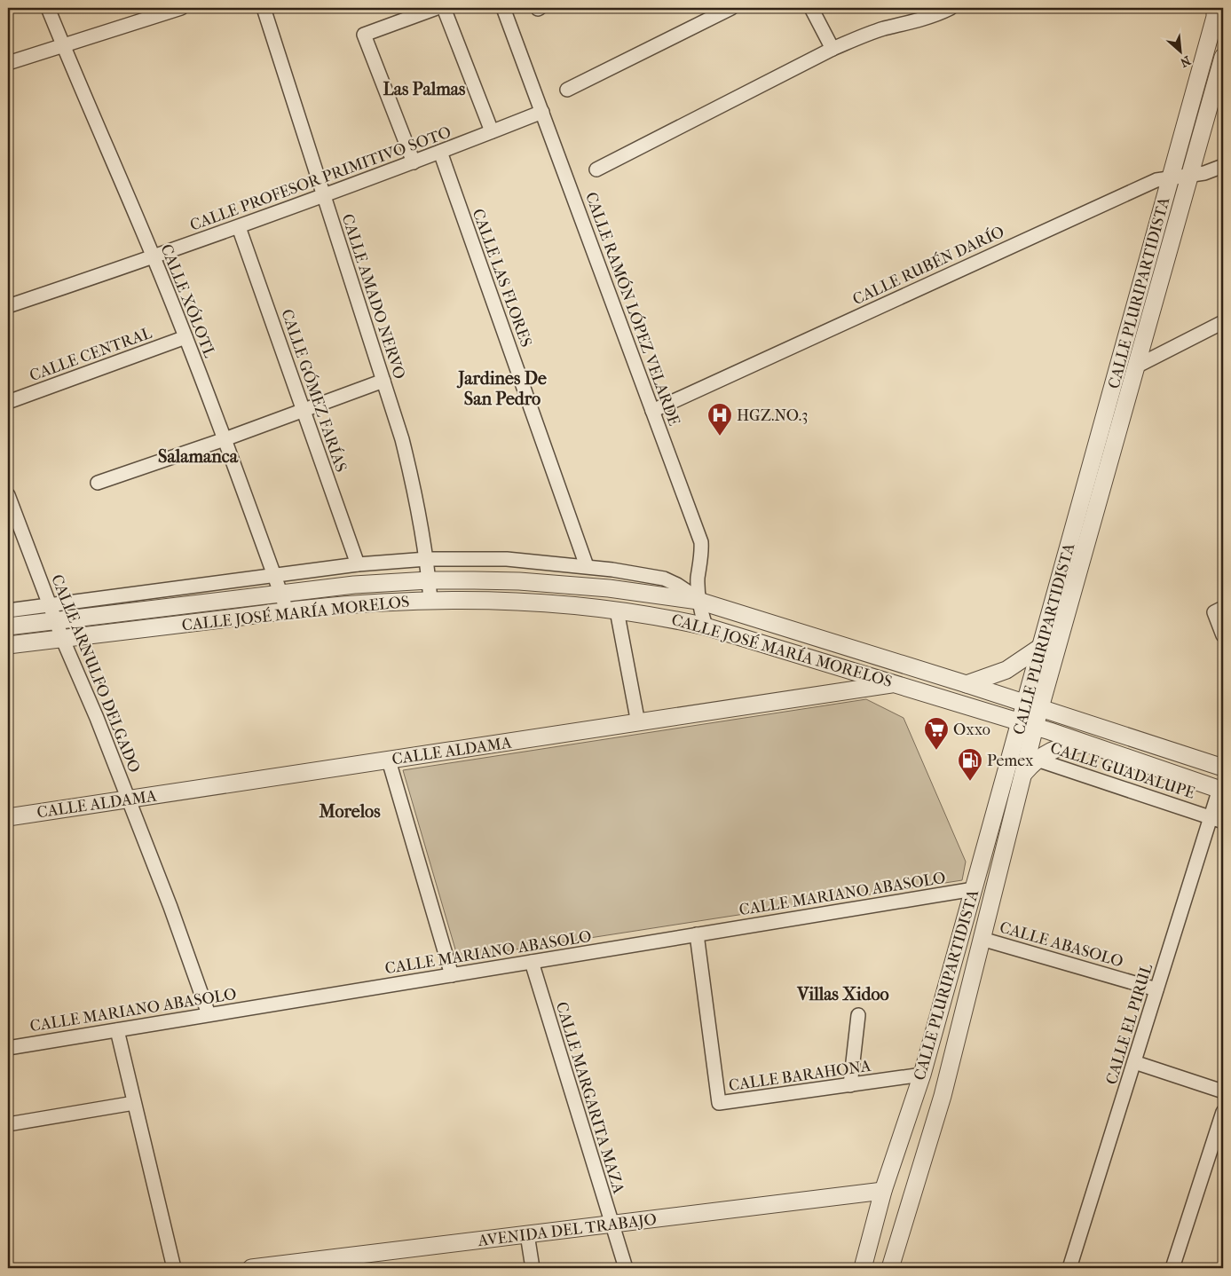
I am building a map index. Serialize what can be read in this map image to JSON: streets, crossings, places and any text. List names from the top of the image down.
{
  "streets": {
    "street": [
      "CALLE PROFESOR PRIMITIVO SOTO",
      "CALLE RUBÉN DARÍO",
      "CALLE LAS FLORES",
      "CALLE PLURIPARTIDISTA",
      "CALLE AMADO NERVO",
      "CALLE XÓLOTL",
      "CALLE RAMÓN LÓPEZ VELARDE",
      "CALLE CENTRAL",
      "CALLE GÓMEZ FARÍAS",
      "CALLE JOSÉ MARÍA MORELOS",
      "CALLE ARNULFO DELGADO",
      "CALLE ALDAMA",
      "CALLE GUADALUPE",
      "CALLE MARIANO ABASOLO",
      "CALLE ABASOLO",
      "CALLE EL PIRUL",
      "CALLE BARAHONA",
      "CALLE MARGARITA MAZA",
      "AVENIDA DEL TRABAJO"
    ]
  },
  "crossings": [
    ["CALLE PROFESOR PRIMITIVO SOTO", "CALLE LAS FLORES"],
    ["CALLE PROFESOR PRIMITIVO SOTO", "CALLE AMADO NERVO"],
    ["CALLE PROFESOR PRIMITIVO SOTO", "CALLE XÓLOTL"],
    ["CALLE PROFESOR PRIMITIVO SOTO", "CALLE RAMÓN LÓPEZ VELARDE"],
    ["CALLE PROFESOR PRIMITIVO SOTO", "CALLE GÓMEZ FARÍAS"],
    ["CALLE RUBÉN DARÍO", "CALLE PLURIPARTIDISTA"],
    ["CALLE RUBÉN DARÍO", "CALLE RAMÓN LÓPEZ VELARDE"],
    ["CALLE PLURIPARTIDISTA", "CALLE JOSÉ MARÍA MORELOS"],
    ["CALLE PLURIPARTIDISTA", "CALLE MARIANO ABASOLO"],
    ["CALLE PLURIPARTIDISTA", "CALLE ABASOLO"],
    ["CALLE PLURIPARTIDISTA", "CALLE BARAHONA"],
    ["CALLE PLURIPARTIDISTA", "AVENIDA DEL TRABAJO"],
    ["CALLE AMADO NERVO", "CALLE JOSÉ MARÍA MORELOS"],
    ["CALLE XÓLOTL", "CALLE CENTRAL"],
    ["CALLE XÓLOTL", "CALLE JOSÉ MARÍA MORELOS"],
    ["CALLE RAMÓN LÓPEZ VELARDE", "CALLE JOSÉ MARÍA MORELOS"],
    ["CALLE JOSÉ MARÍA MORELOS", "CALLE ARNULFO DELGADO"],
    ["CALLE JOSÉ MARÍA MORELOS", "CALLE ALDAMA"],
    ["CALLE JOSÉ MARÍA MORELOS", "CALLE EL PIRUL"],
    ["CALLE ARNULFO DELGADO", "CALLE ALDAMA"],
    ["CALLE ARNULFO DELGADO", "CALLE MARIANO ABASOLO"],
    ["CALLE GUADALUPE", "CALLE EL PIRUL"],
    ["CALLE MARIANO ABASOLO", "CALLE BARAHONA"],
    ["CALLE MARIANO ABASOLO", "CALLE MARGARITA MAZA"],
    ["CALLE ABASOLO", "CALLE EL PIRUL"],
    ["CALLE MARGARITA MAZA", "AVENIDA DEL TRABAJO"]
  ],
  "districts": [
    "Las Palmas",
    "Jardines De San Pedro",
    "Salamanca",
    "Morelos",
    "Villas Xidoo"
  ],
  "places": {
    "hospital": ["HGZ.NO.3"],
    "supermarket": ["Oxxo"],
    "fuel station": ["Pemex"]
  },
  "north": "bottom right"
}
